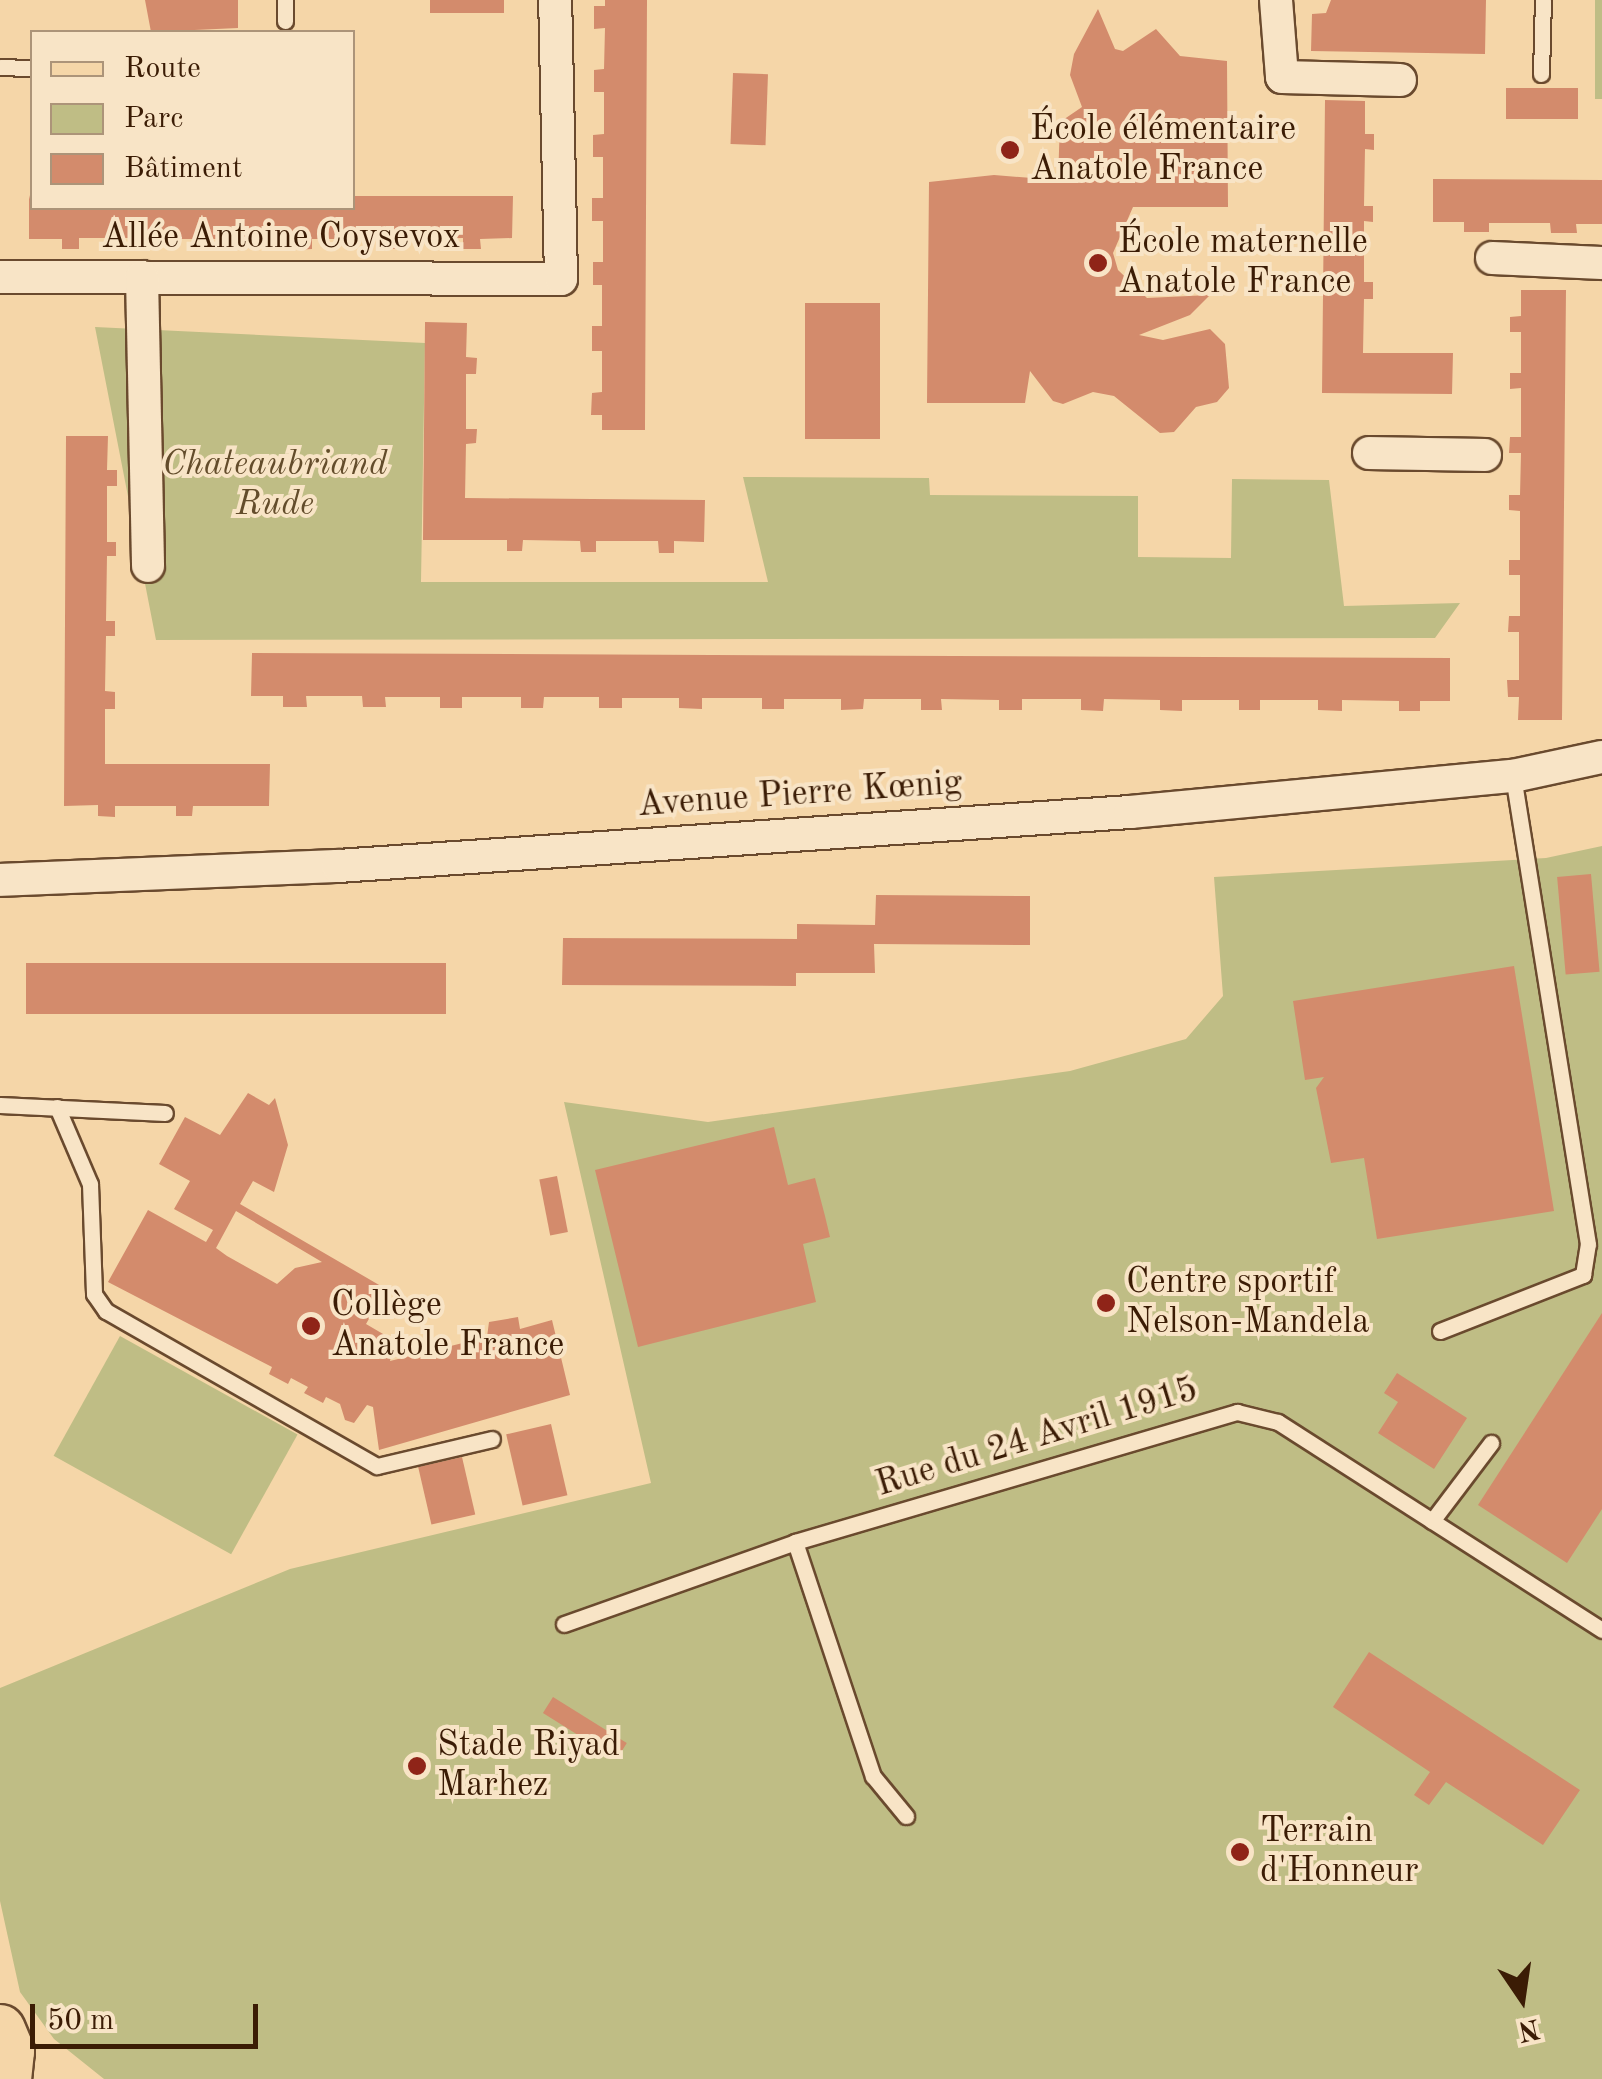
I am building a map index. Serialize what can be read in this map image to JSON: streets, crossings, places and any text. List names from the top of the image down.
{
  "streets": {
    "street": ["Allée Antoine Coysevox", "Avenue Pierre Kœnig"],
    "lane": ["Rue du 24 Avril 1915"]
  },
  "parks": ["Chateaubriand Rude"],
  "places": [
    "École élémentaire Anatole France",
    "École maternelle Anatole France",
    "Centre sportif Nelson-Mandela",
    "Collège Anatole France",
    "Stade Riyad Marhez",
    "Terrain d'Honneur"
  ],
  "legend": ["Route", "Parc", "Bâtiment"],
  "scale_bar": "50 m",
  "north": "bottom"
}
